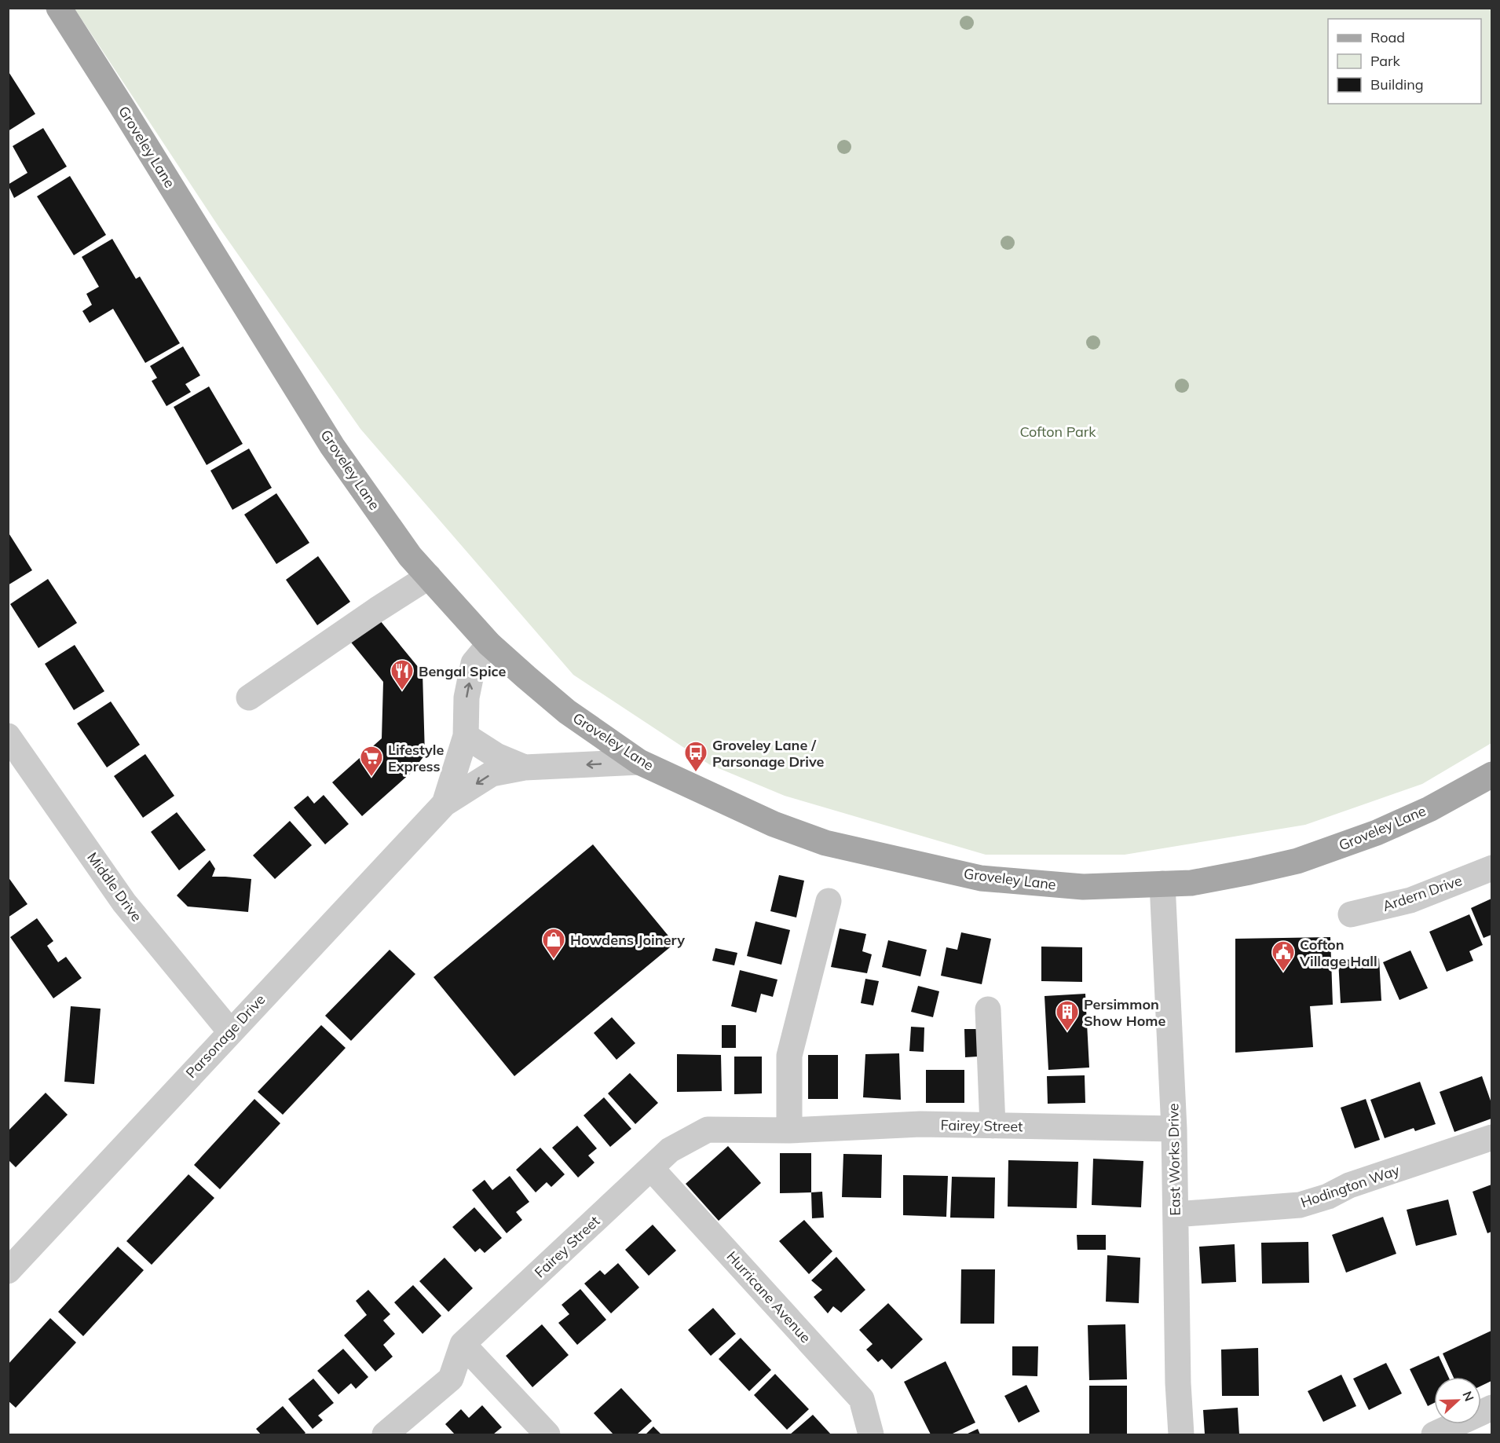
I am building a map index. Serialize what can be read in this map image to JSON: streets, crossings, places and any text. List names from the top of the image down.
{
  "streets": {
    "main road": ["Groveley Lane"],
    "street": [
      "Middle Drive",
      "Ardern Drive",
      "Parsonage Drive",
      "Fairey Street",
      "East Works Drive",
      "Hodington Way",
      "Hurricane Avenue"
    ]
  },
  "crossings": [
    ["Groveley Lane", "Parsonage Drive"],
    ["Groveley Lane", "East Works Drive"],
    ["Middle Drive", "Parsonage Drive"],
    ["Fairey Street", "East Works Drive"],
    ["Fairey Street", "Hurricane Avenue"],
    ["East Works Drive", "Hodington Way"]
  ],
  "parks": ["Cofton Park"],
  "places": {
    "restaurant": ["Bengal Spice"],
    "bus stop": ["Groveley Lane / Parsonage Drive"],
    "supermarket": ["Lifestyle Express"],
    "shop": ["Howdens Joinery"],
    "public building": ["Cofton Village Hall"],
    "building": ["Persimmon Show Home"]
  },
  "legend": ["Road", "Park", "Building"],
  "north": "right"
}
